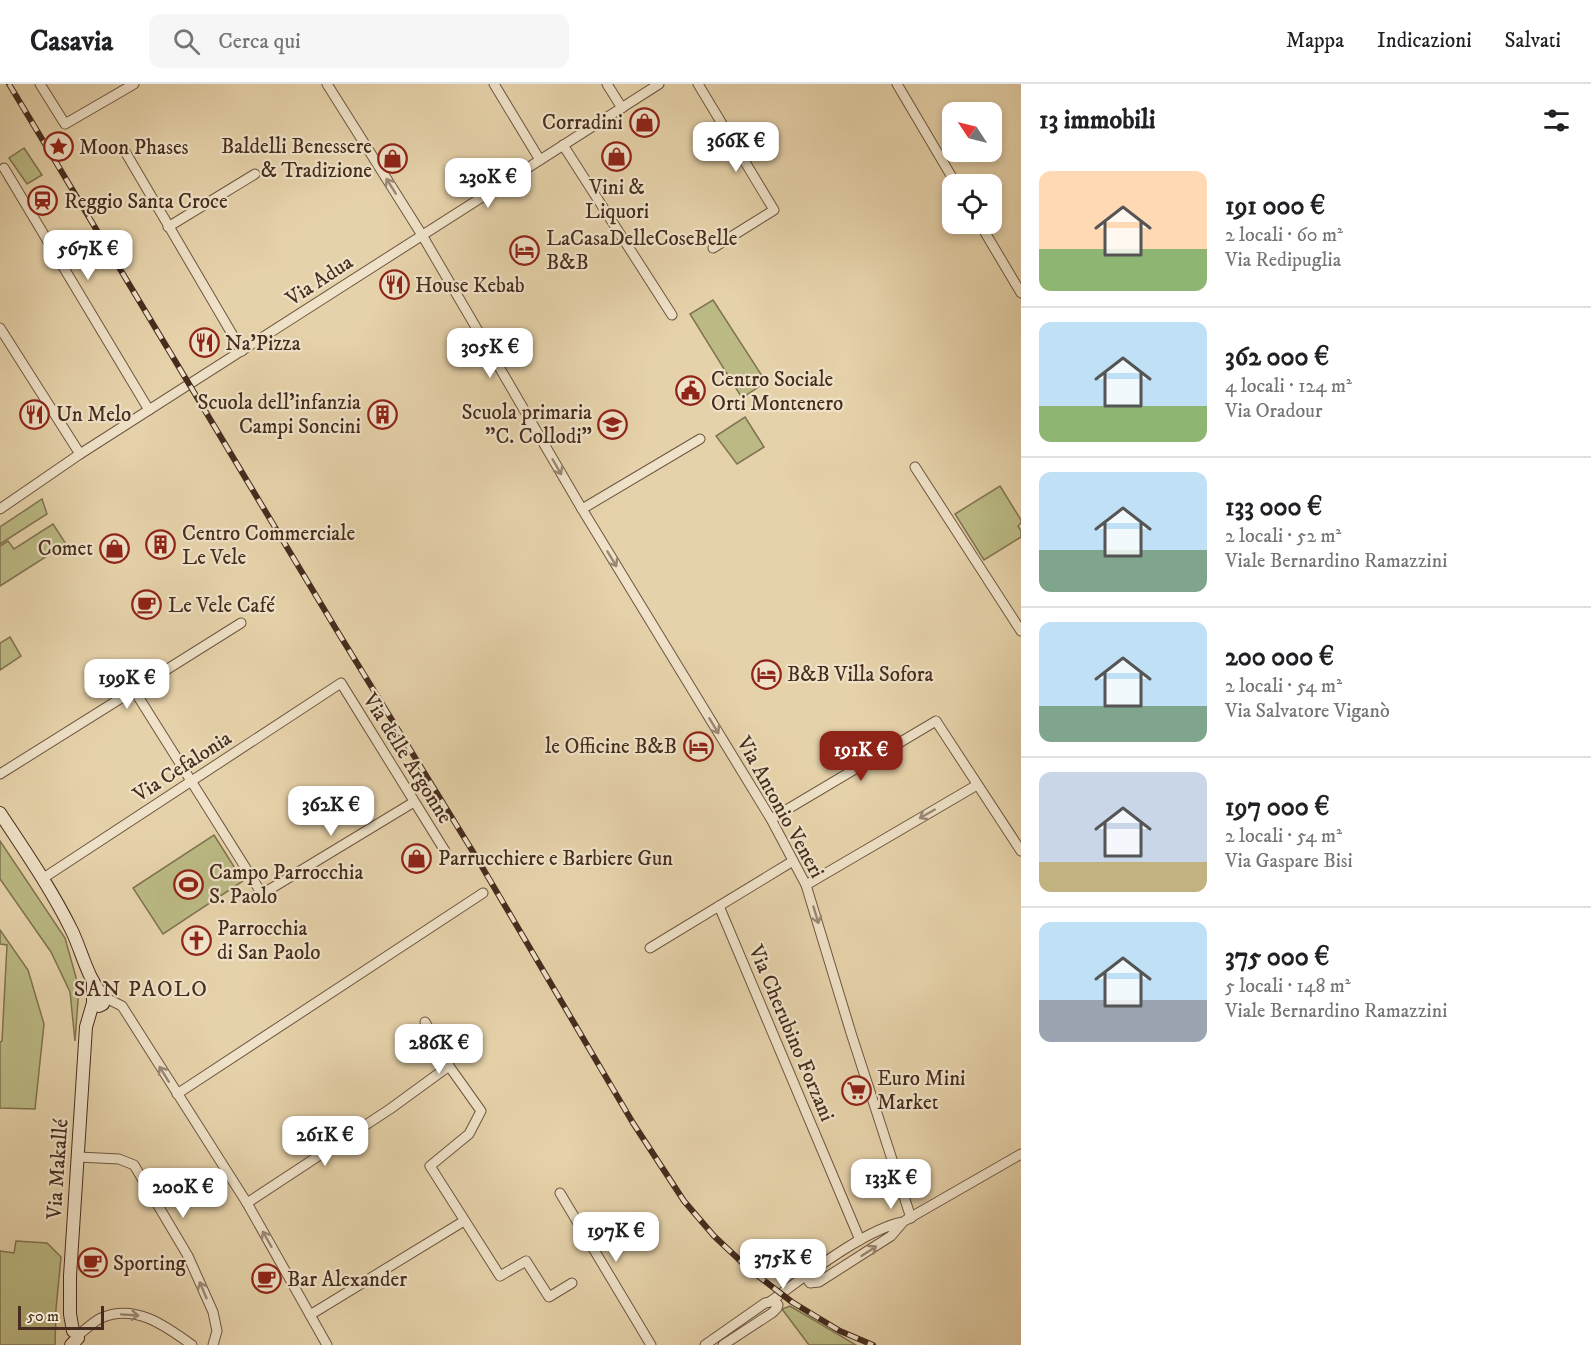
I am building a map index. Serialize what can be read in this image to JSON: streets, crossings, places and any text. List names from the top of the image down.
{
  "streets": {
    "street": [
      "Via Adua",
      "Via delle Argonne",
      "Via Cefalonia",
      "Via Antonio Veneri",
      "Via Cherubino Forzani",
      "Via Makallé"
    ]
  },
  "crossings": [
    ["Via Adua", "Via Antonio Veneri"],
    ["Via delle Argonne", "Via Cefalonia"]
  ],
  "districts": ["SAN PAOLO"],
  "places": {
    "shop": [
      "Corradini",
      "Vini & Liquori",
      "Baldelli Benessere & Tradizione",
      "Comet",
      "Parrucchiere e Barbiere Gun"
    ],
    "place": ["Moon Phases"],
    "station": ["Reggio Santa Croce"],
    "hotel": ["LaCasaDelleCoseBelle B&B", "B&B Villa Sofora", "le Officine B&B"],
    "restaurant": ["House Kebab", "Na'Pizza", "Un Melo"],
    "public building": ["Centro Sociale Orti Montenero"],
    "building": ["Scuola dell'infanzia Campi Soncini", "Centro Commerciale Le Vele"],
    "school or university": ["Scuola primaria \"C. Collodi\""],
    "cafe": ["Le Vele Café", "Sporting", "Bar Alexander"],
    "sports": ["Campo Parrocchia S. Paolo"],
    "church": ["Parrocchia di San Paolo"],
    "supermarket": ["Euro Mini Market"]
  },
  "scale_bar": "50 m",
  "north": "top left",
  "page": {
    "header": "Casavia",
    "search": "Cerca qui",
    "nav": ["Mappa", "Indicazioni", "Salvati"],
    "heading": "13 immobili",
    "price": [
      "366K €",
      "230K €",
      "567K €",
      "305K €",
      "199K €",
      "191K €",
      "362K €",
      "286K €",
      "261K €",
      "133K €",
      "200K €",
      "197K €",
      "375K €"
    ],
    "list": [
      {
        "name": "191 000 €",
        "note": "2 locali · 60 m² · Via Redipuglia"
      },
      {
        "name": "362 000 €",
        "note": "4 locali · 124 m² · Via Oradour"
      },
      {
        "name": "133 000 €",
        "note": "2 locali · 52 m² · Viale Bernardino Ramazzini"
      },
      {
        "name": "200 000 €",
        "note": "2 locali · 54 m² · Via Salvatore Viganò"
      },
      {
        "name": "197 000 €",
        "note": "2 locali · 54 m² · Via Gaspare Bisi"
      },
      {
        "name": "375 000 €",
        "note": "5 locali · 148 m² · Viale Bernardino Ramazzini"
      }
    ],
    "scale": "50 m"
  }
}
